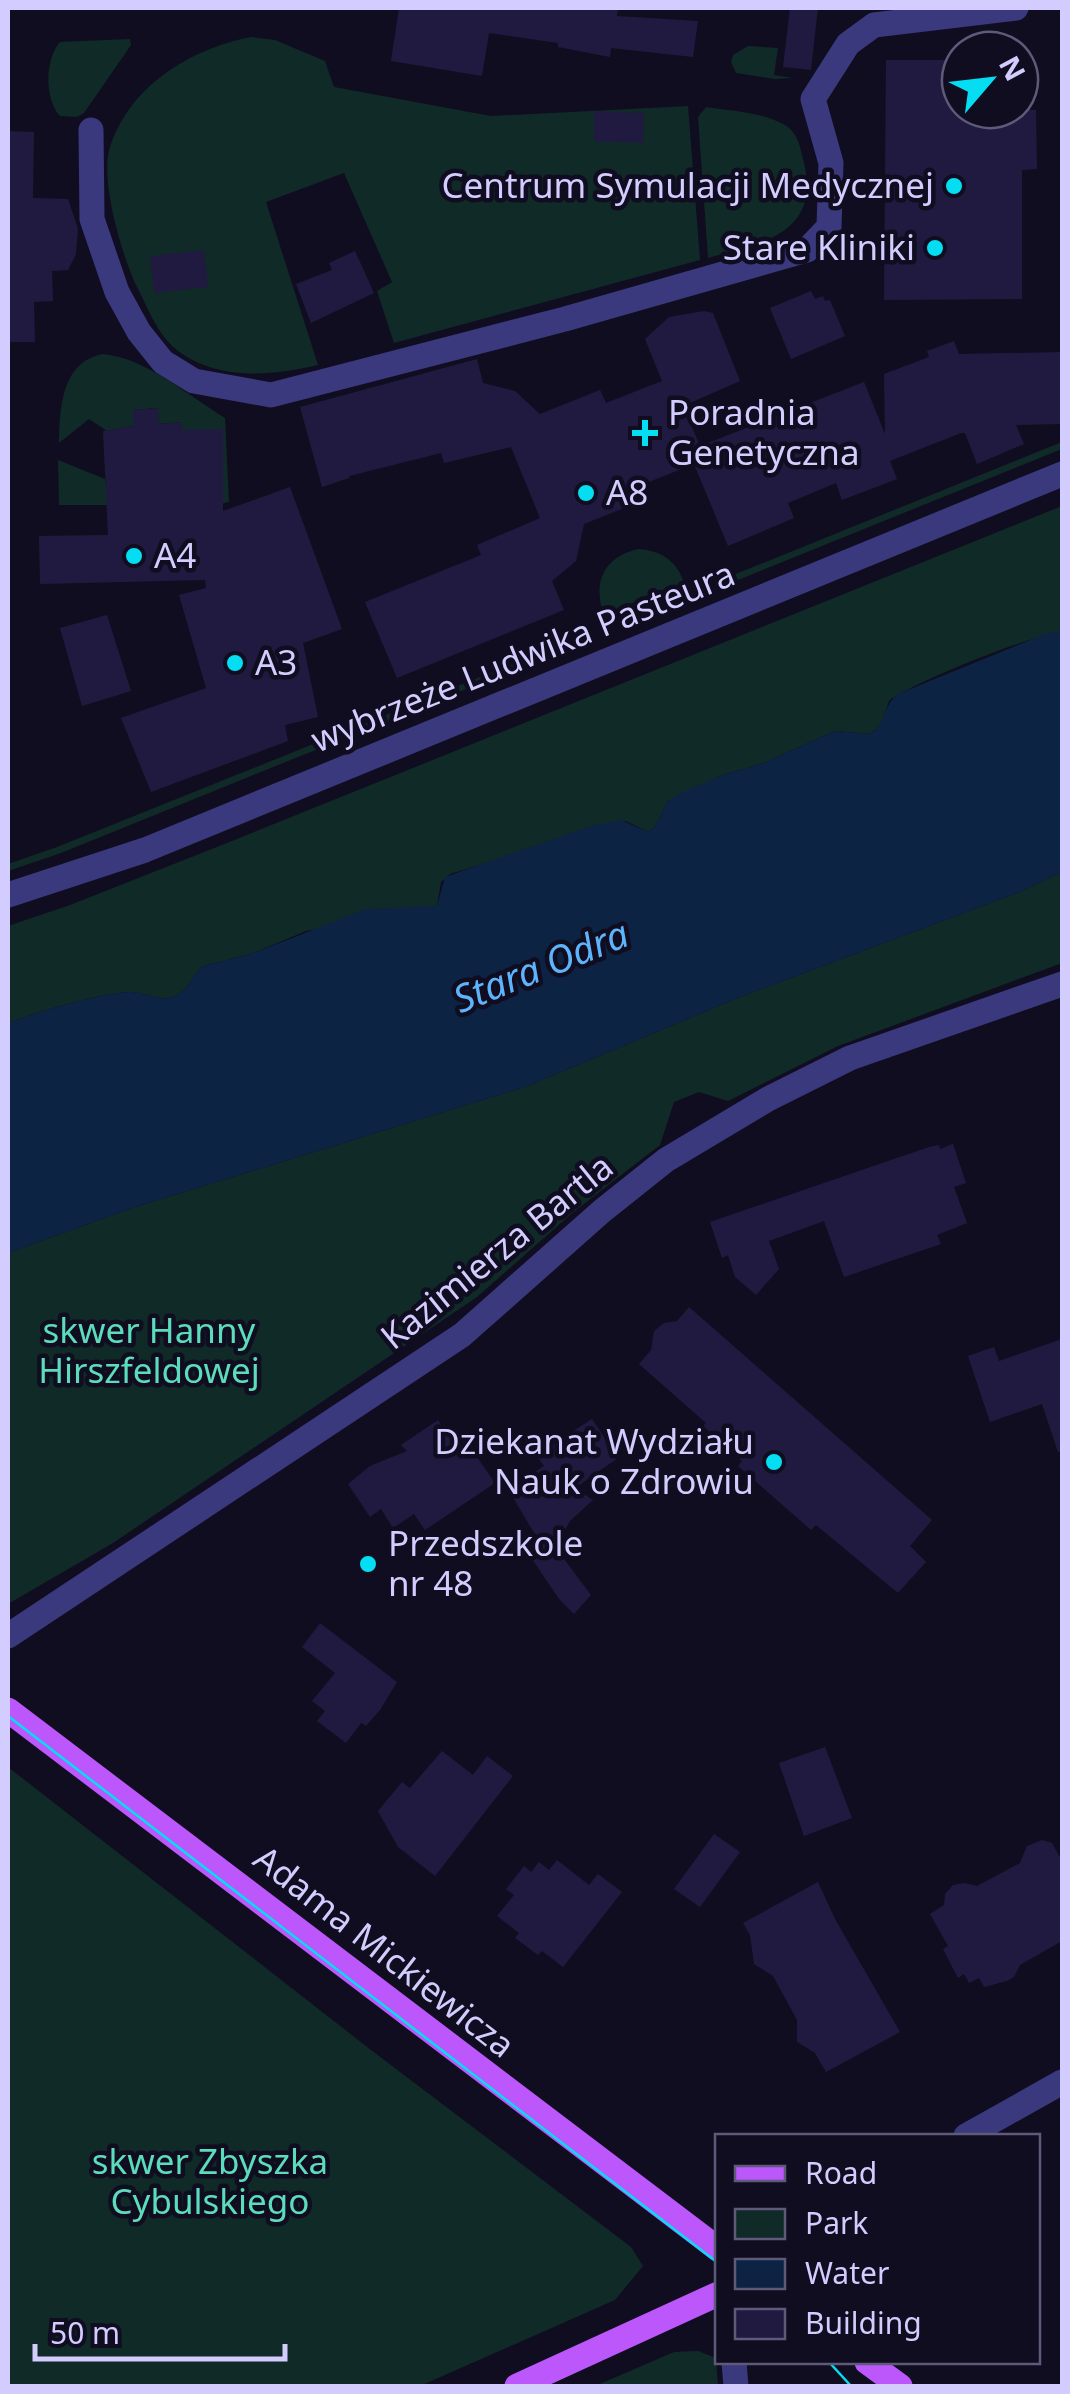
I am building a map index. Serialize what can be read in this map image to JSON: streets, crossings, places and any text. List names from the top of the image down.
{
  "streets": {
    "main road": ["Adama Mickiewicza"],
    "street": ["wybrzeże Ludwika Pasteura", "Kazimierza Bartla"]
  },
  "water": ["Stara Odra"],
  "parks": ["skwer Hanny Hirszfeldowej", "skwer Zbyszka Cybulskiego"],
  "places": {
    "other": [
      "Centrum Symulacji Medycznej",
      "Stare Kliniki",
      "A8",
      "A4",
      "A3",
      "Dziekanat Wydziału Nauk o Zdrowiu",
      "Przedszkole nr 48"
    ],
    "health": ["Poradnia Genetyczna"]
  },
  "legend": [
    "Road",
    "Park",
    "Water",
    "Building"
  ],
  "scale_bar": "50 m",
  "north": "top right"
}
